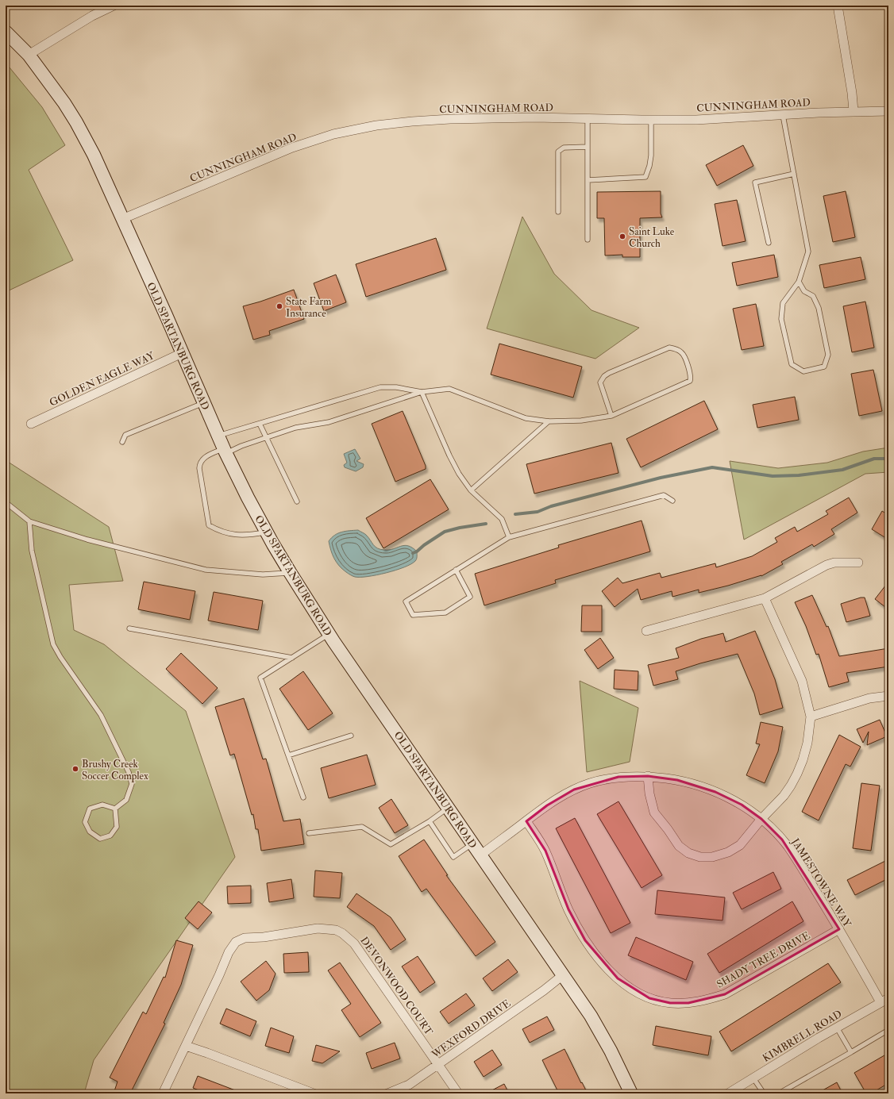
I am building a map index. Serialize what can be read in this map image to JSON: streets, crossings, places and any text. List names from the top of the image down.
{
  "streets": {
    "main road": ["OLD SPARTANBURG ROAD"],
    "street": [
      "CUNNINGHAM ROAD",
      "GOLDEN EAGLE WAY",
      "JAMESTOWNE WAY",
      "SHADY TREE DRIVE",
      "DEVONWOOD COURT",
      "WEXFORD DRIVE",
      "KIMBRELL ROAD"
    ]
  },
  "crossings": [
    ["CUNNINGHAM ROAD", "OLD SPARTANBURG ROAD"],
    ["OLD SPARTANBURG ROAD", "GOLDEN EAGLE WAY"],
    ["OLD SPARTANBURG ROAD", "JAMESTOWNE WAY"],
    ["OLD SPARTANBURG ROAD", "WEXFORD DRIVE"],
    ["JAMESTOWNE WAY", "SHADY TREE DRIVE"],
    ["JAMESTOWNE WAY", "KIMBRELL ROAD"],
    ["DEVONWOOD COURT", "WEXFORD DRIVE"]
  ],
  "places": ["Saint Luke Church", "State Farm Insurance", "Brushy Creek Soccer Complex"]
}
